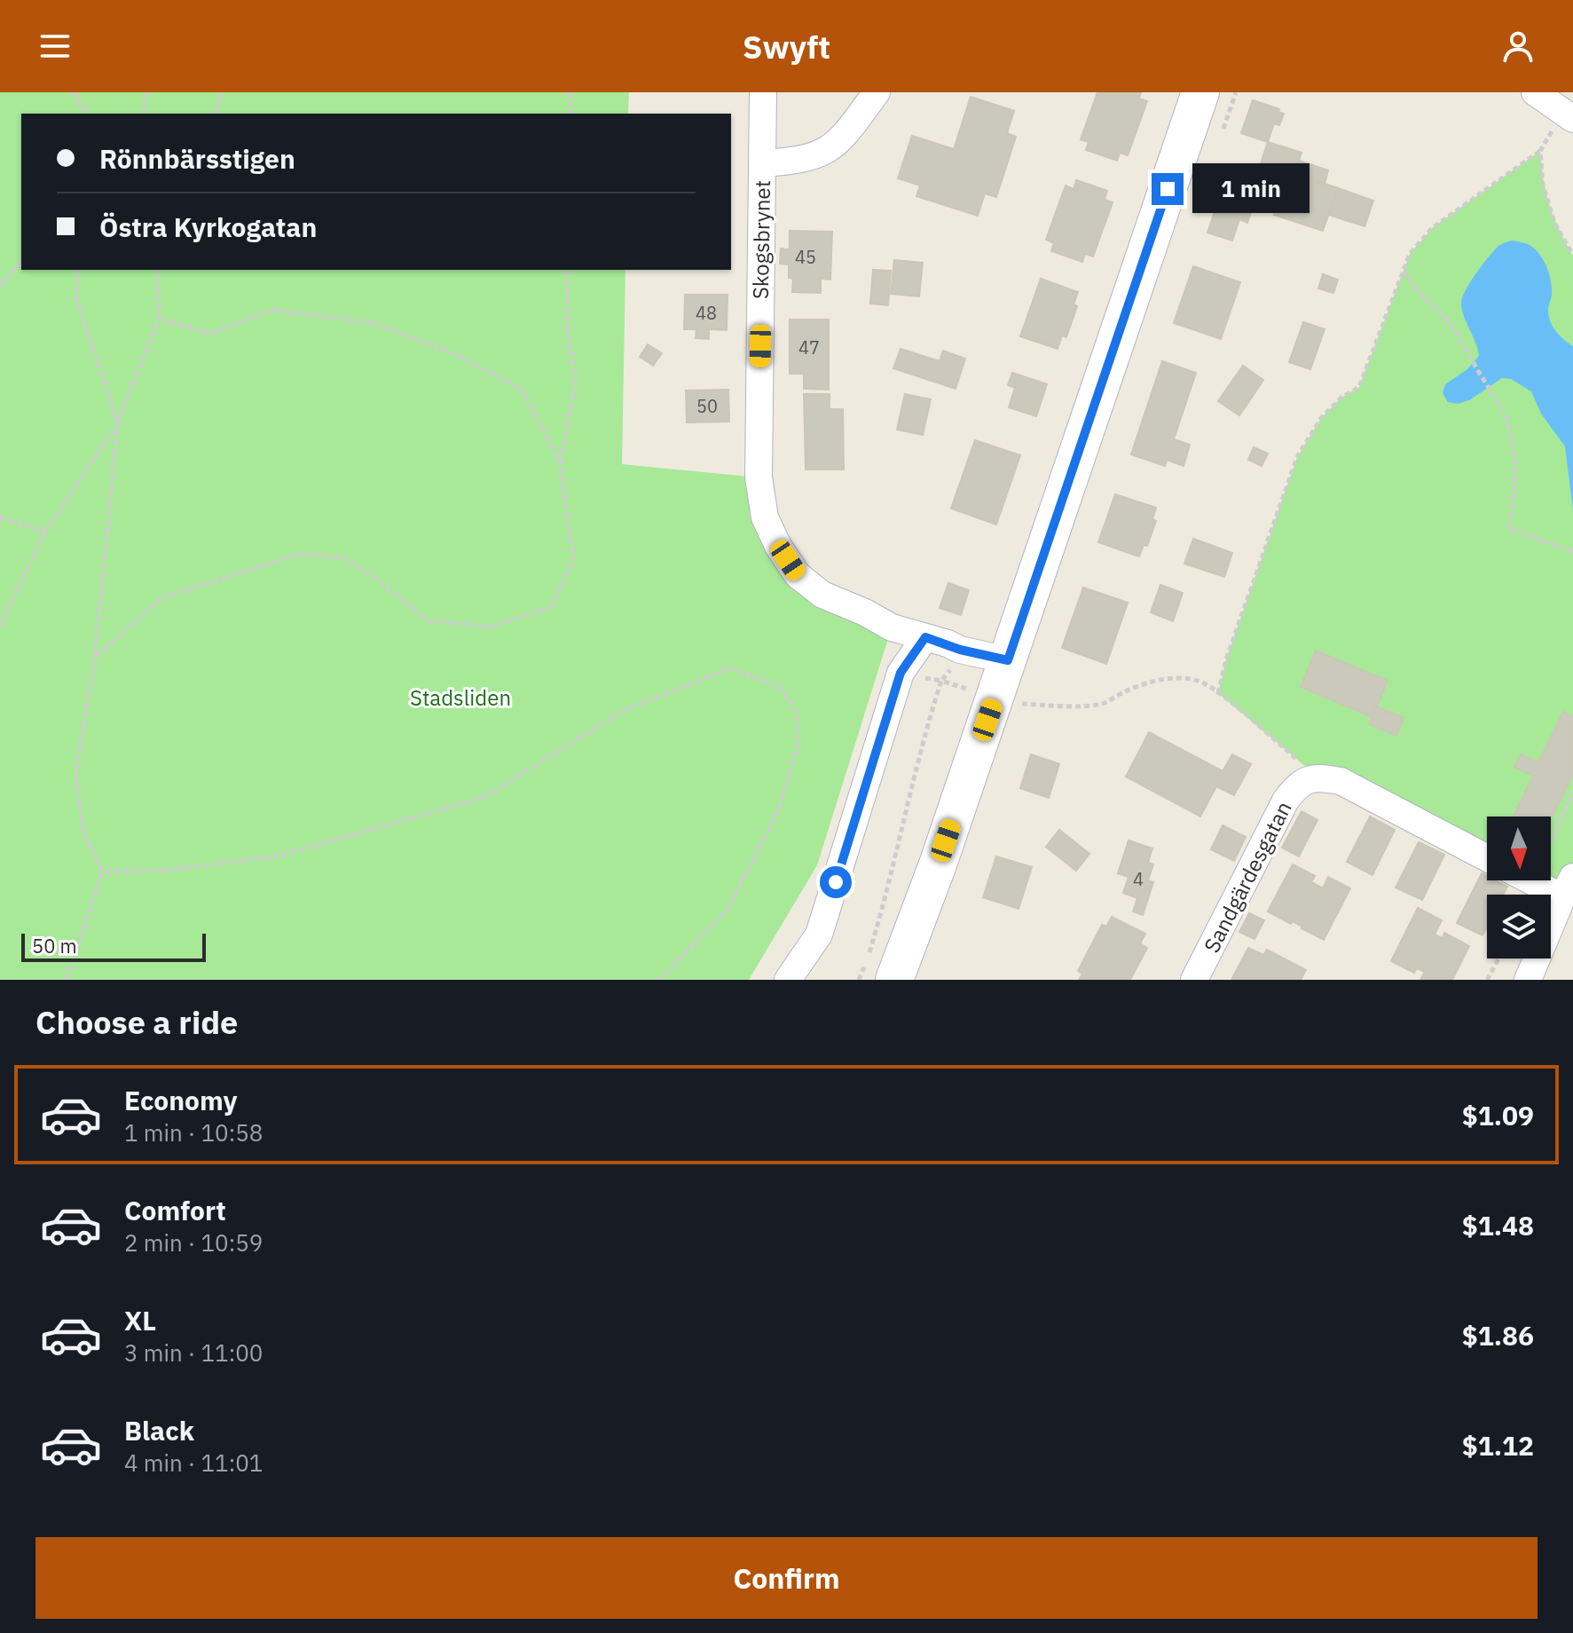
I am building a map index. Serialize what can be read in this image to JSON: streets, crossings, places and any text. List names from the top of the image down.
{
  "streets": {
    "street": ["Skogsbrynet", "Sandgärdesgatan"]
  },
  "parks": ["Stadsliden"],
  "house_numbers": [
    "45",
    "48",
    "47",
    "50",
    "4"
  ],
  "scale_bar": "50 m",
  "north": "bottom",
  "page": {
    "header": "Swyft",
    "banner": ["Rönnbärsstigen", "Östra Kyrkogatan"],
    "bubble": "1 min",
    "scale": "50 m",
    "heading": "Choose a ride",
    "list": [
      {
        "name": "Economy",
        "note": "1 min · 10:58",
        "value": "$1.09"
      },
      {
        "name": "Comfort",
        "note": "2 min · 10:59",
        "value": "$1.48"
      },
      {
        "name": "XL",
        "note": "3 min · 11:00",
        "value": "$1.86"
      },
      {
        "name": "Black",
        "note": "4 min · 11:01",
        "value": "$1.12"
      }
    ],
    "buttons": "Confirm"
  }
}
